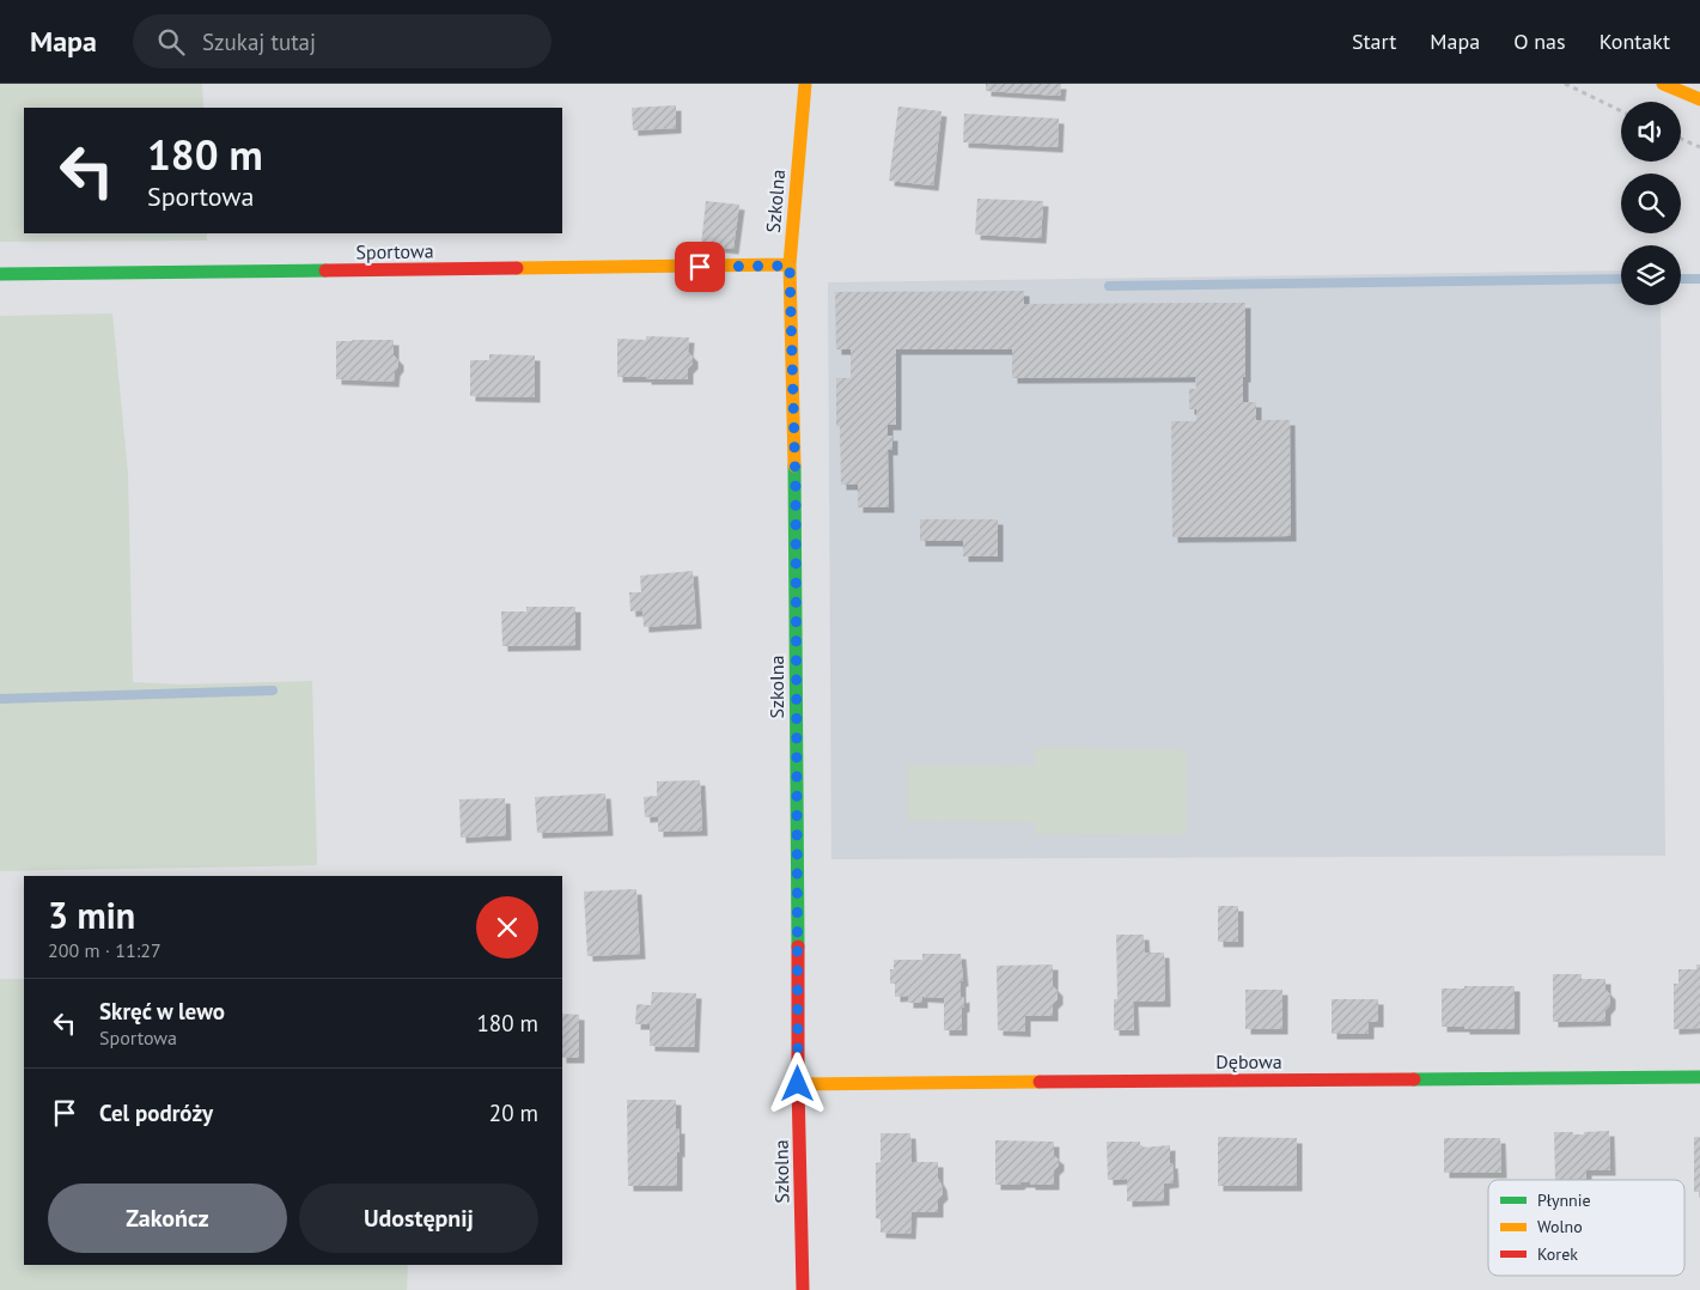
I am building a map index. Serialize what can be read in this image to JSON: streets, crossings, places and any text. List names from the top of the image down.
{
  "streets": {
    "street": ["Szkolna", "Sportowa", "Dębowa"]
  },
  "crossings": [
    ["Szkolna", "Sportowa"],
    ["Szkolna", "Dębowa"]
  ],
  "legend": ["Płynnie", "Wolno", "Korek"],
  "page": {
    "header": "Mapa",
    "search": "Szukaj tutaj",
    "nav": [
      "Start",
      "Mapa",
      "O nas",
      "Kontakt"
    ],
    "turn": ["180 m", "Sportowa"],
    "heading": ["3 min", "200 m · 11:27"],
    "list": [
      {
        "name": "Skręć w lewo",
        "note": "Sportowa",
        "value": "180 m"
      },
      {
        "name": "Cel podróży",
        "value": "20 m"
      }
    ],
    "buttons": ["Zakończ", "Udostępnij"]
  }
}
